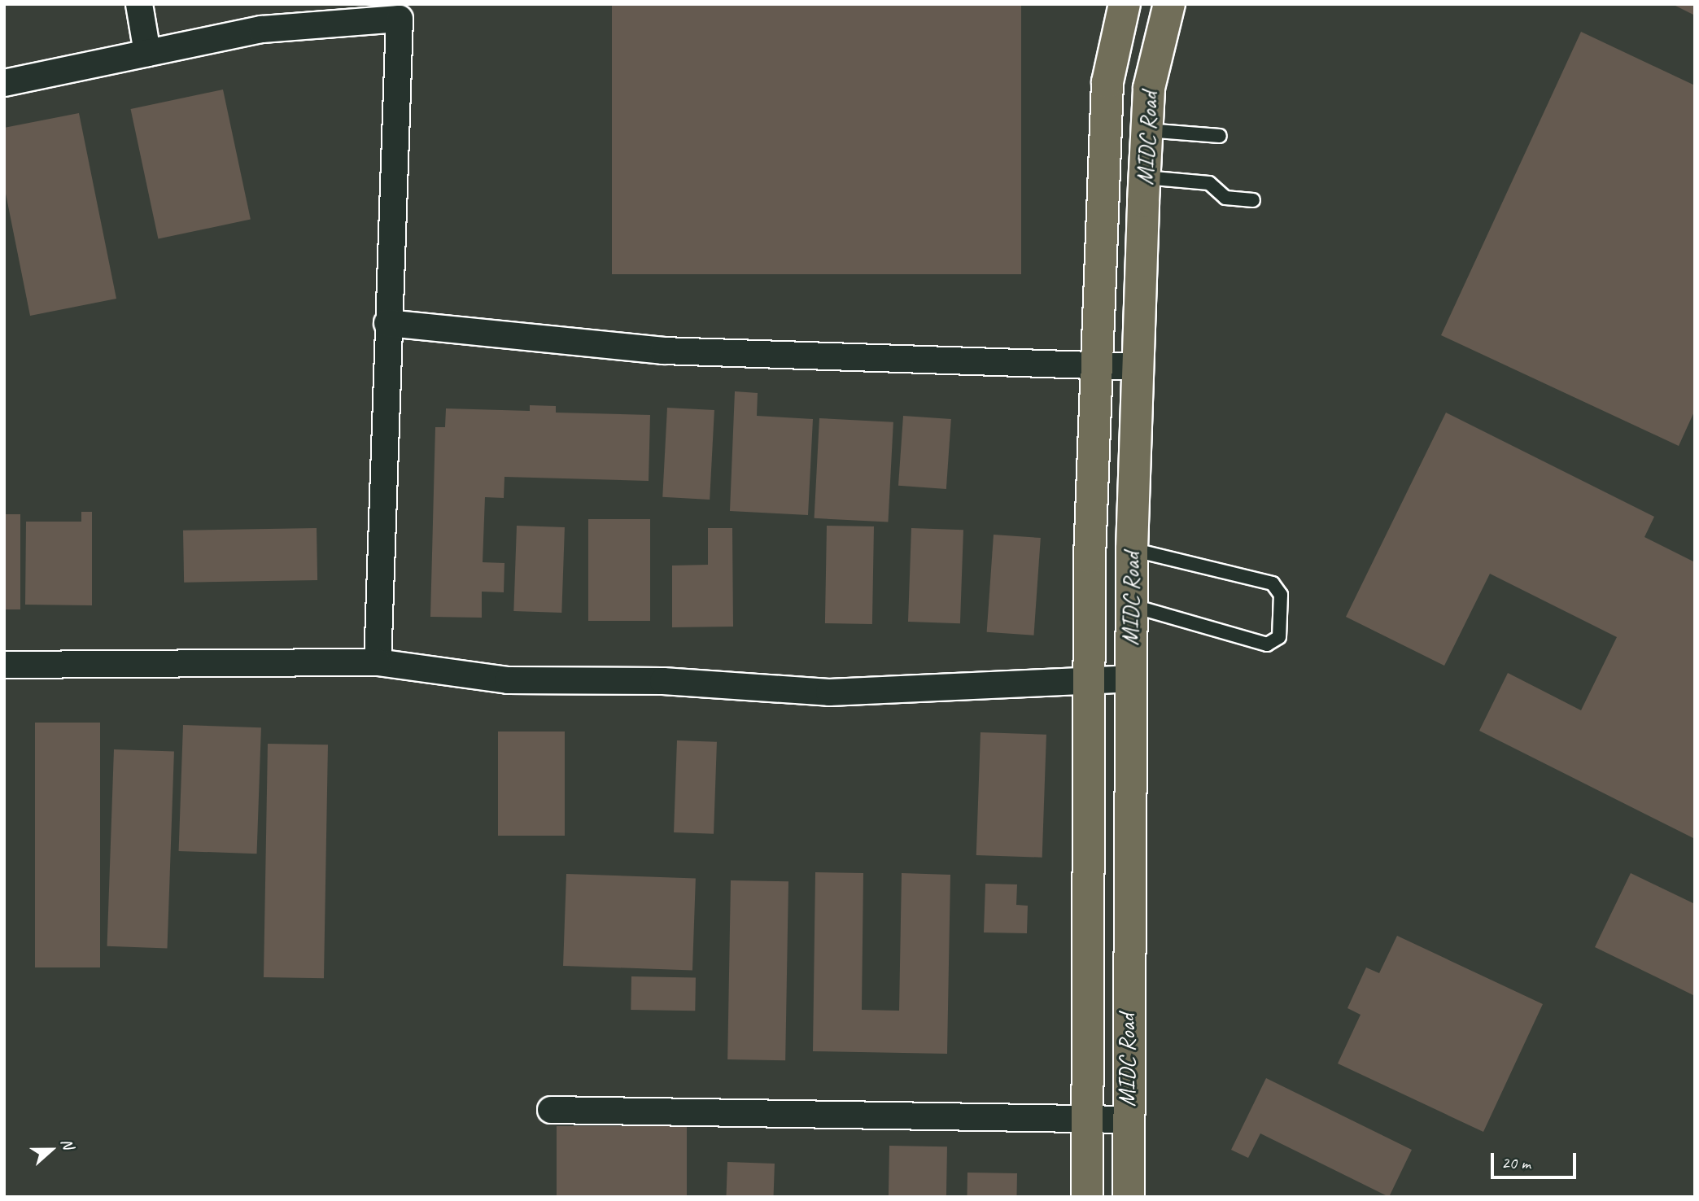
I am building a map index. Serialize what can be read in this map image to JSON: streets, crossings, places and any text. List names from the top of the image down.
{
  "streets": {
    "main road": ["MIDC Road"]
  },
  "scale_bar": "20 m",
  "north": "right"
}
